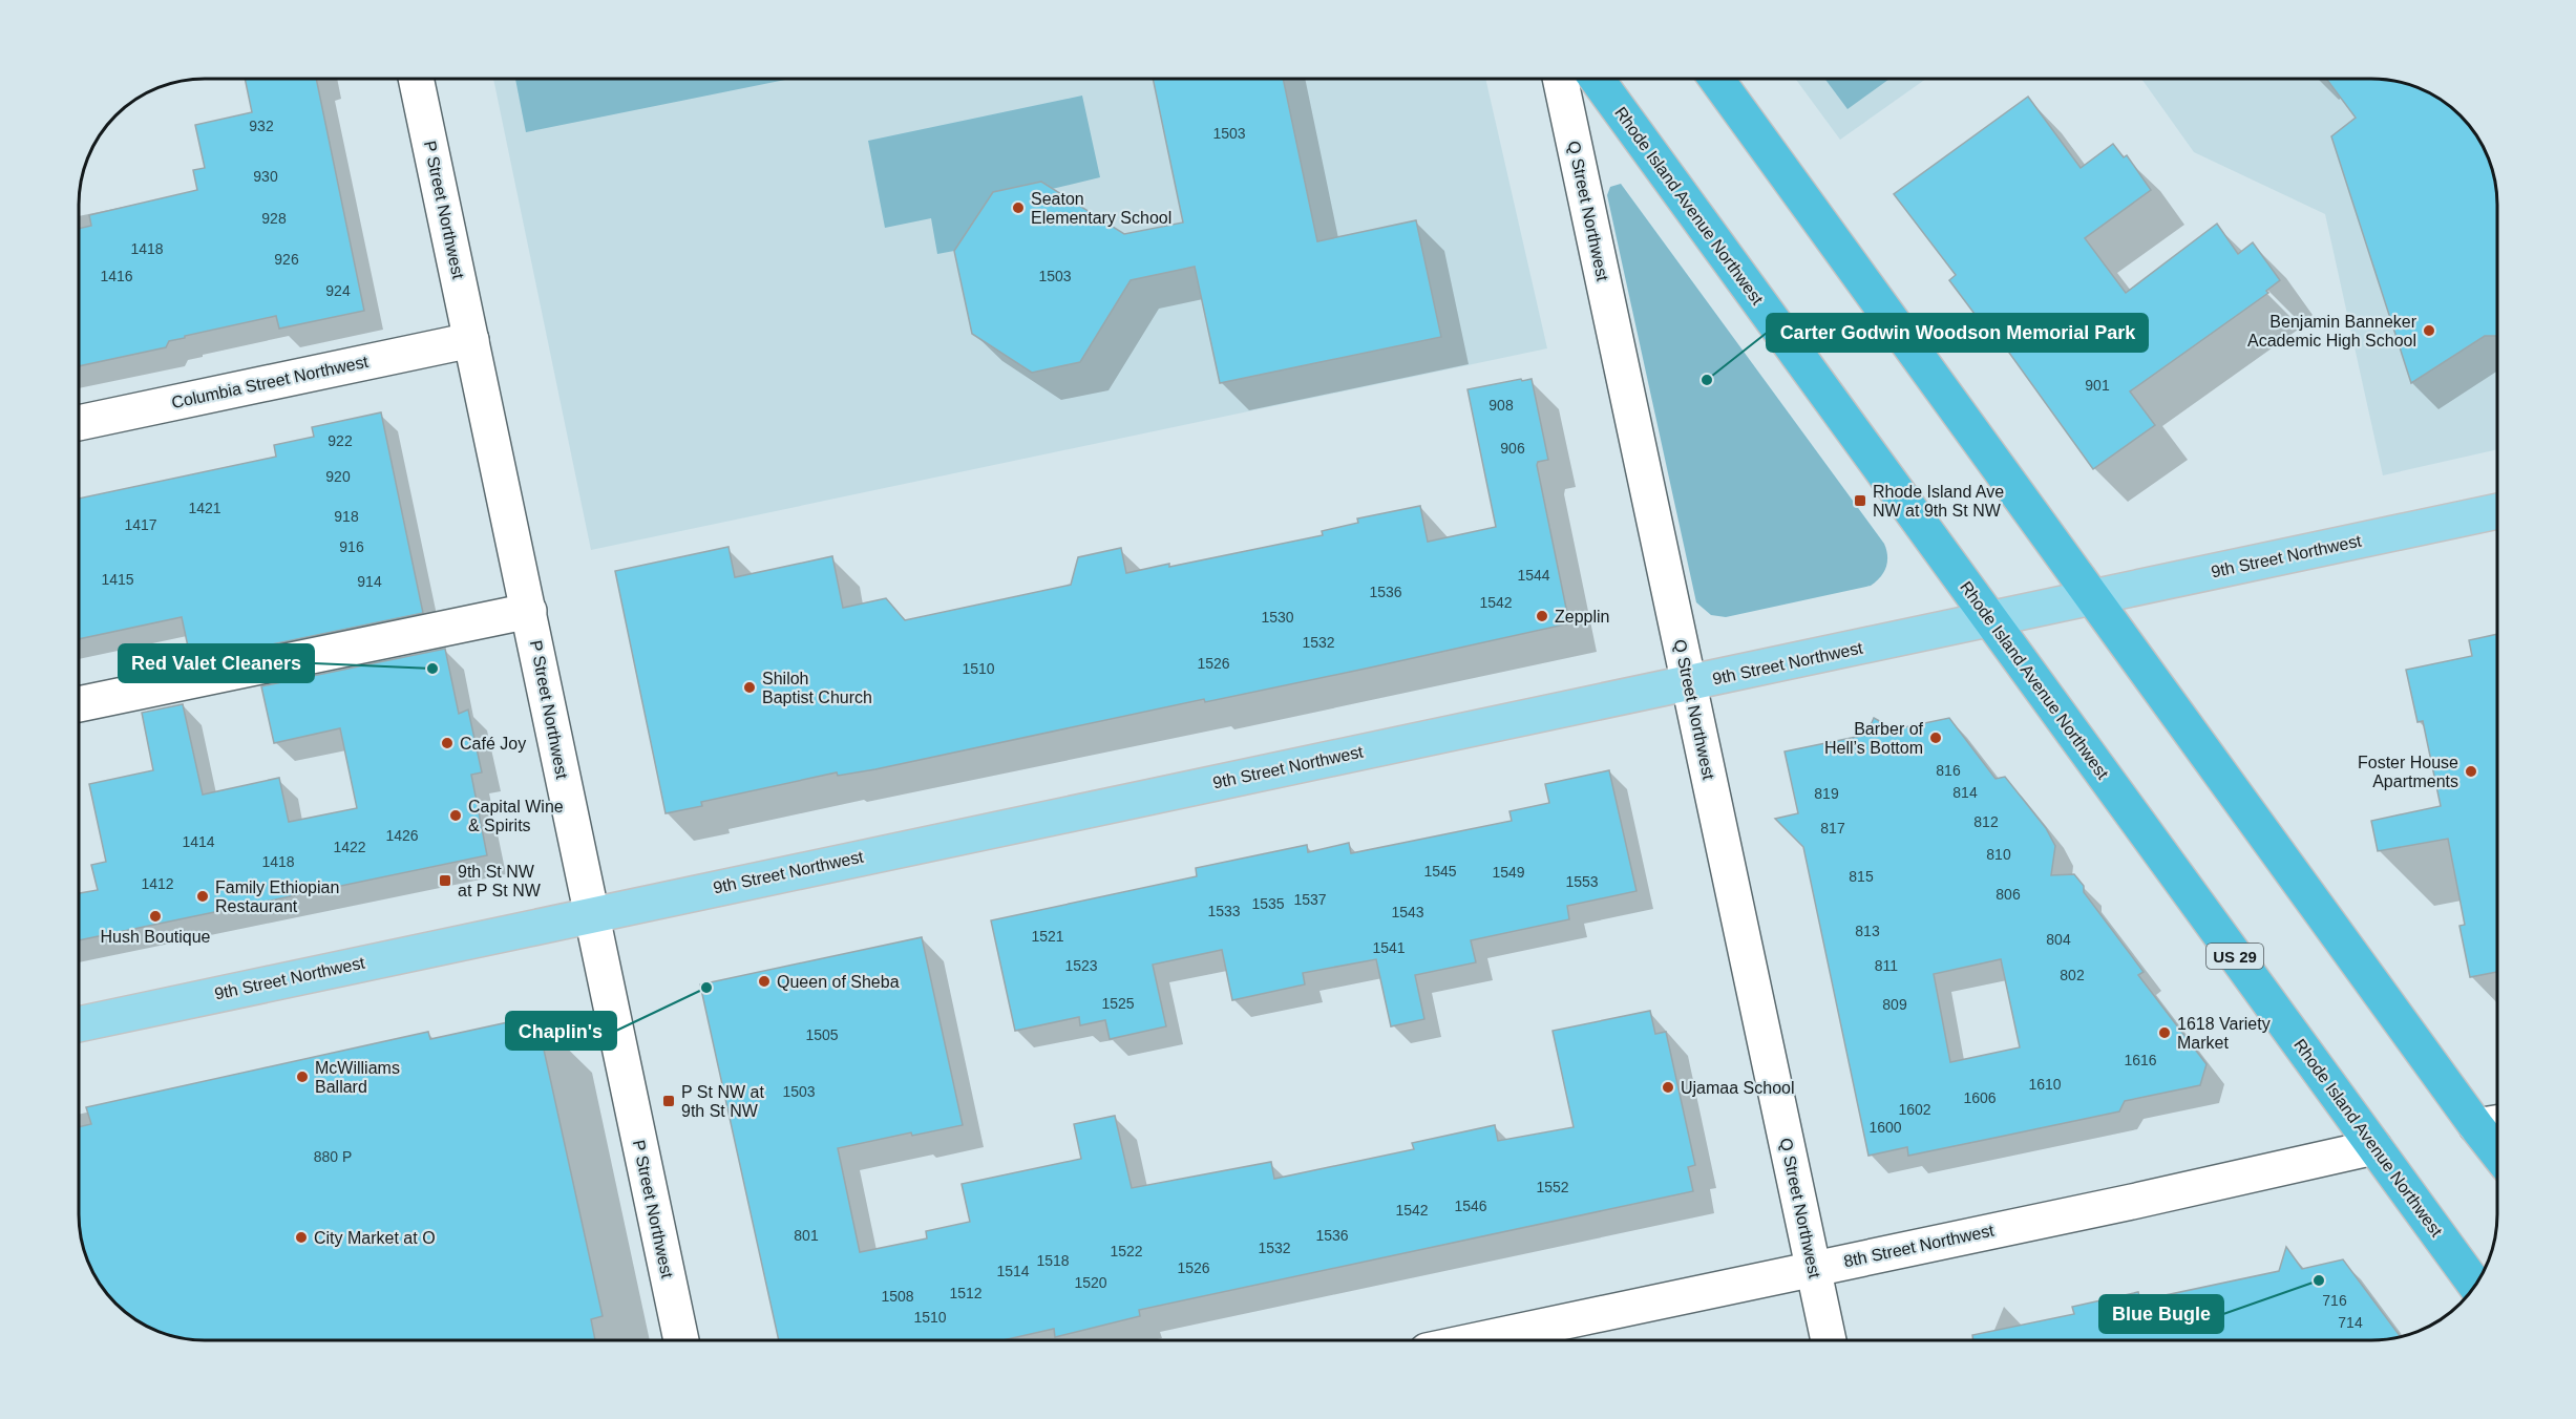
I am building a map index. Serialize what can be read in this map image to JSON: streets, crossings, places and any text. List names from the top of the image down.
{
  "streets": {
    "highway": ["Rhode Island Avenue Northwest", "US 29"],
    "main road": ["9th Street Northwest"],
    "street": [
      "P Street Northwest",
      "Q Street Northwest",
      "Columbia Street Northwest",
      "8th Street Northwest"
    ]
  },
  "crossings": [
    ["Rhode Island Avenue Northwest", "9th Street Northwest"],
    ["Rhode Island Avenue Northwest", "8th Street Northwest"],
    ["P Street Northwest", "Columbia Street Northwest"],
    ["P Street Northwest", "9th Street Northwest"],
    ["Q Street Northwest", "9th Street Northwest"],
    ["Q Street Northwest", "8th Street Northwest"]
  ],
  "places": {
    "other": [
      "Seaton Elementary School",
      "Benjamin Banneker Academic High School",
      "Carter Godwin Woodson Memorial Park",
      "Zepplin",
      "Red Valet Cleaners",
      "Shiloh Baptist Church",
      "Barber of Hell’s Bottom",
      "Café Joy",
      "Foster House Apartments",
      "Capital Wine & Spirits",
      "Family Ethiopian Restaurant",
      "Hush Boutique",
      "Queen of Sheba",
      "Chaplin's",
      "1618 Variety Market",
      "McWilliams Ballard",
      "Ujamaa School",
      "City Market at O",
      "Blue Bugle"
    ],
    "transit": ["Rhode Island Ave NW at 9th St NW", "9th St NW at P St NW", "P St NW at 9th St NW"]
  },
  "house_numbers": [
    "932",
    "1503",
    "930",
    "928",
    "1418",
    "926",
    "1416",
    "1503",
    "924",
    "901",
    "908",
    "922",
    "906",
    "920",
    "1421",
    "918",
    "1417",
    "916",
    "1544",
    "1415",
    "914",
    "1536",
    "1542",
    "1530",
    "1532",
    "1526",
    "1510",
    "816",
    "814",
    "819",
    "812",
    "817",
    "1426",
    "1414",
    "1422",
    "810",
    "1418",
    "1545",
    "1549",
    "815",
    "1553",
    "1412",
    "806",
    "1537",
    "1535",
    "1533",
    "1543",
    "813",
    "1521",
    "804",
    "1541",
    "1523",
    "811",
    "802",
    "1525",
    "809",
    "1505",
    "1616",
    "1610",
    "1503",
    "1606",
    "1602",
    "1600",
    "880 P",
    "1552",
    "1546",
    "1542",
    "801",
    "1536",
    "1532",
    "1522",
    "1518",
    "1526",
    "1514",
    "1520",
    "1512",
    "1508",
    "716",
    "1510",
    "714"
  ]
}
